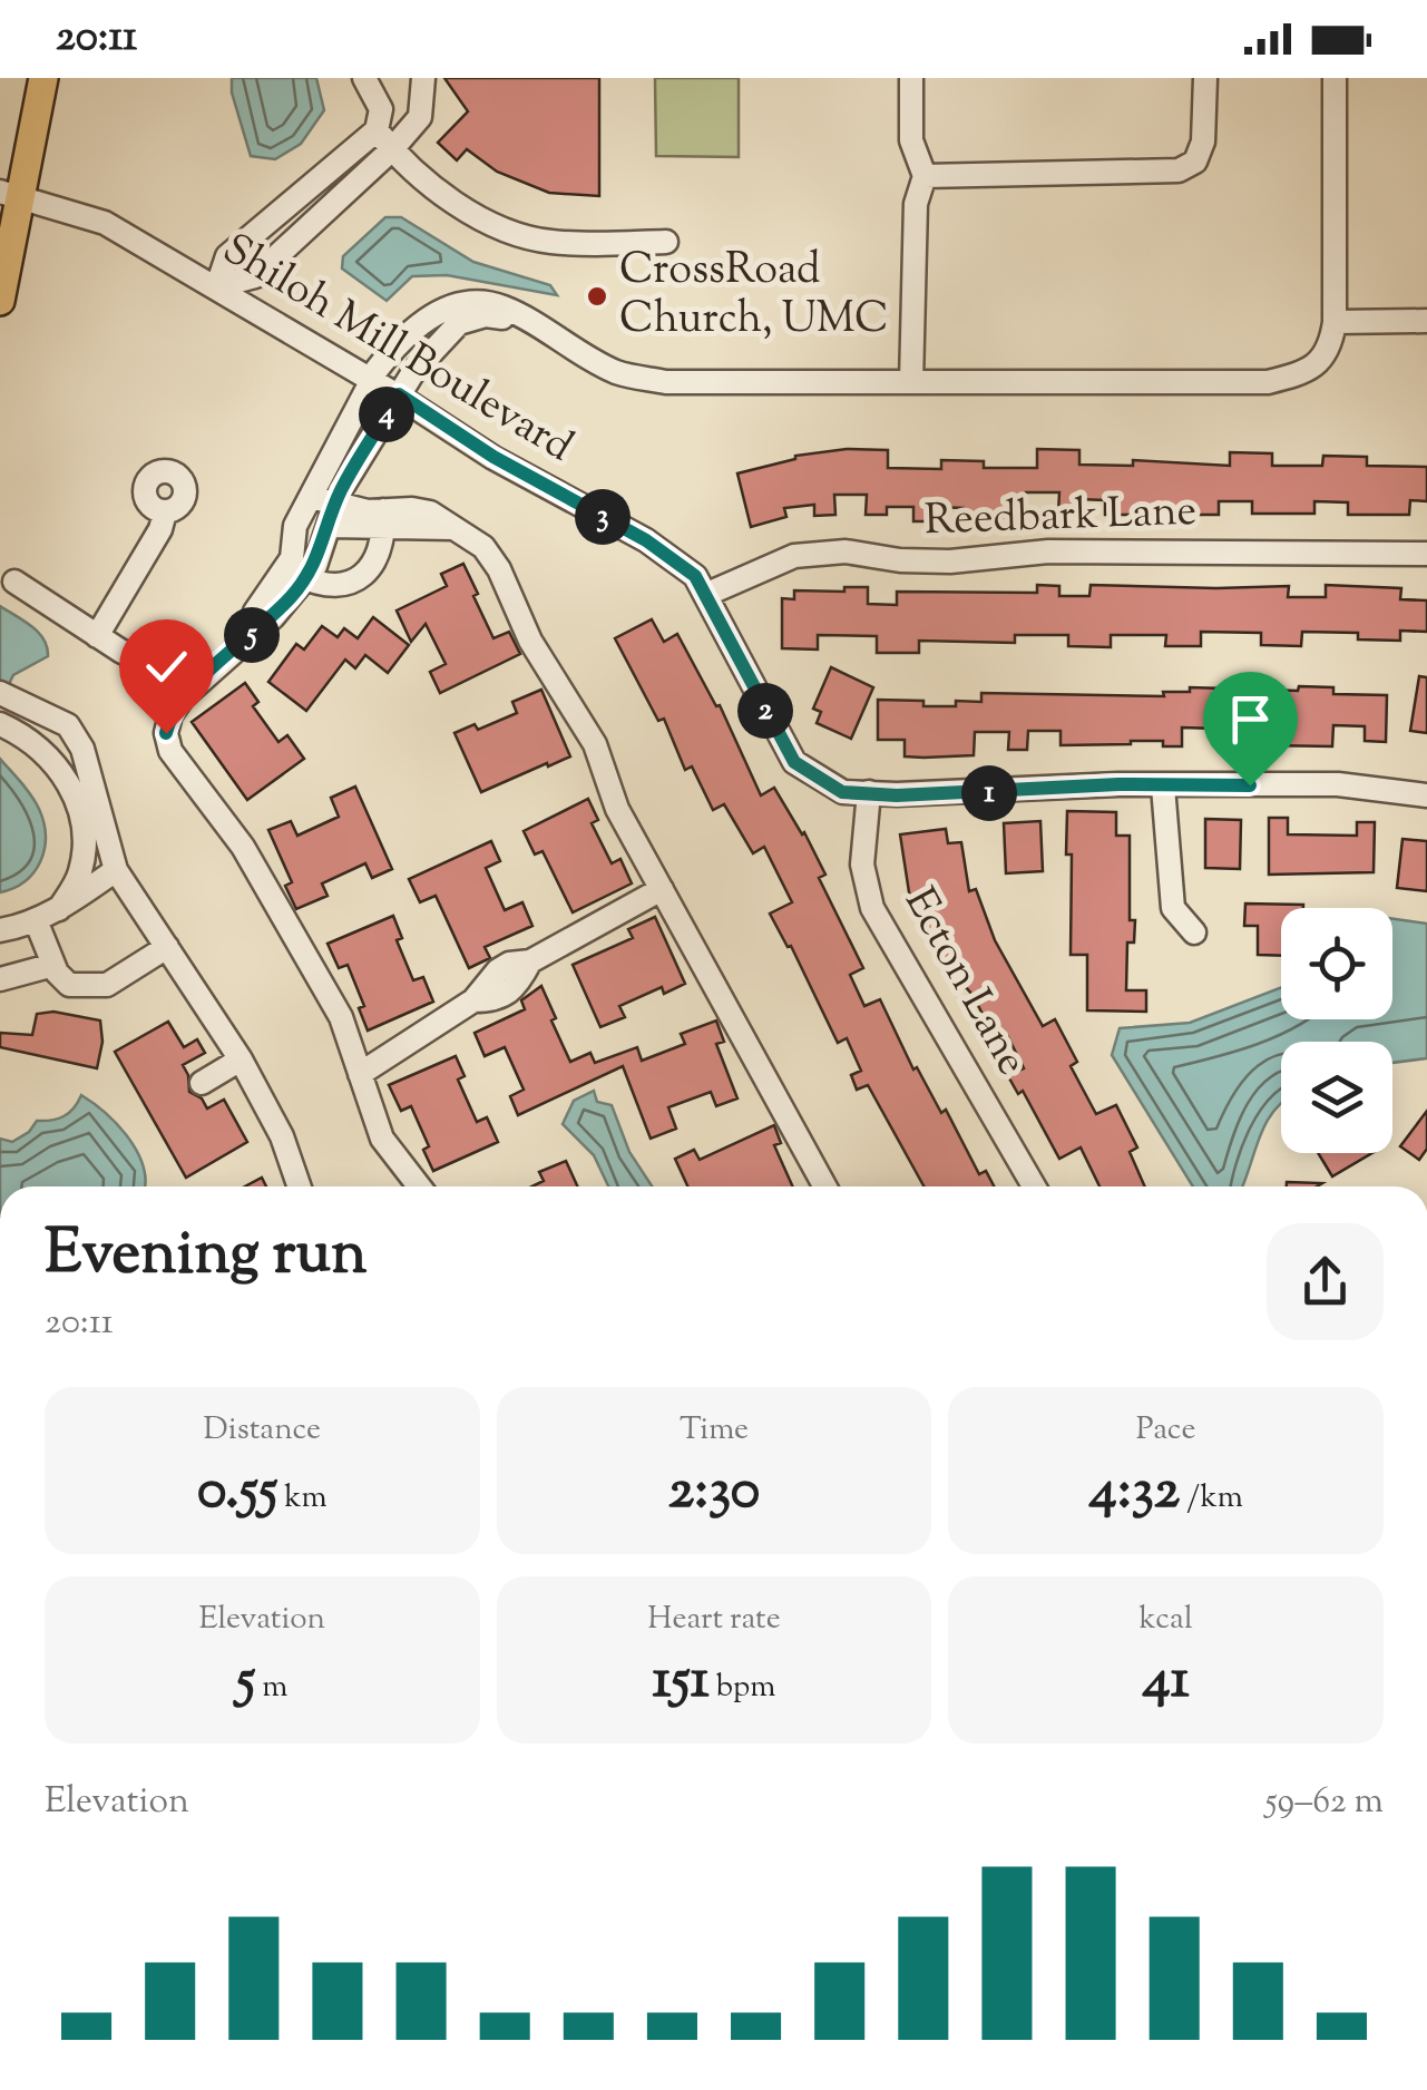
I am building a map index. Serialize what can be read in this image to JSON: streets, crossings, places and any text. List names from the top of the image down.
{
  "streets": {
    "street": ["Shiloh Mill Boulevard", "Reedbark Lane", "Ecton Lane"]
  },
  "crossings": [
    ["Shiloh Mill Boulevard", "Reedbark Lane"],
    ["Shiloh Mill Boulevard", "Ecton Lane"]
  ],
  "places": ["CrossRoad Church, UMC"],
  "page": {
    "status": "20:11",
    "pins": [
      "4",
      "3",
      "5",
      "2",
      "1"
    ],
    "heading": ["Evening run", "20:11"],
    "stats": [
      ["Distance", "0.55 km"],
      ["Time", "2:30"],
      ["Pace", "4:32 /km"],
      ["Elevation", "5 m"],
      ["Heart rate", "151 bpm"],
      ["kcal", "41"]
    ],
    "chart": ["Elevation", "59–62 m"]
  }
}
